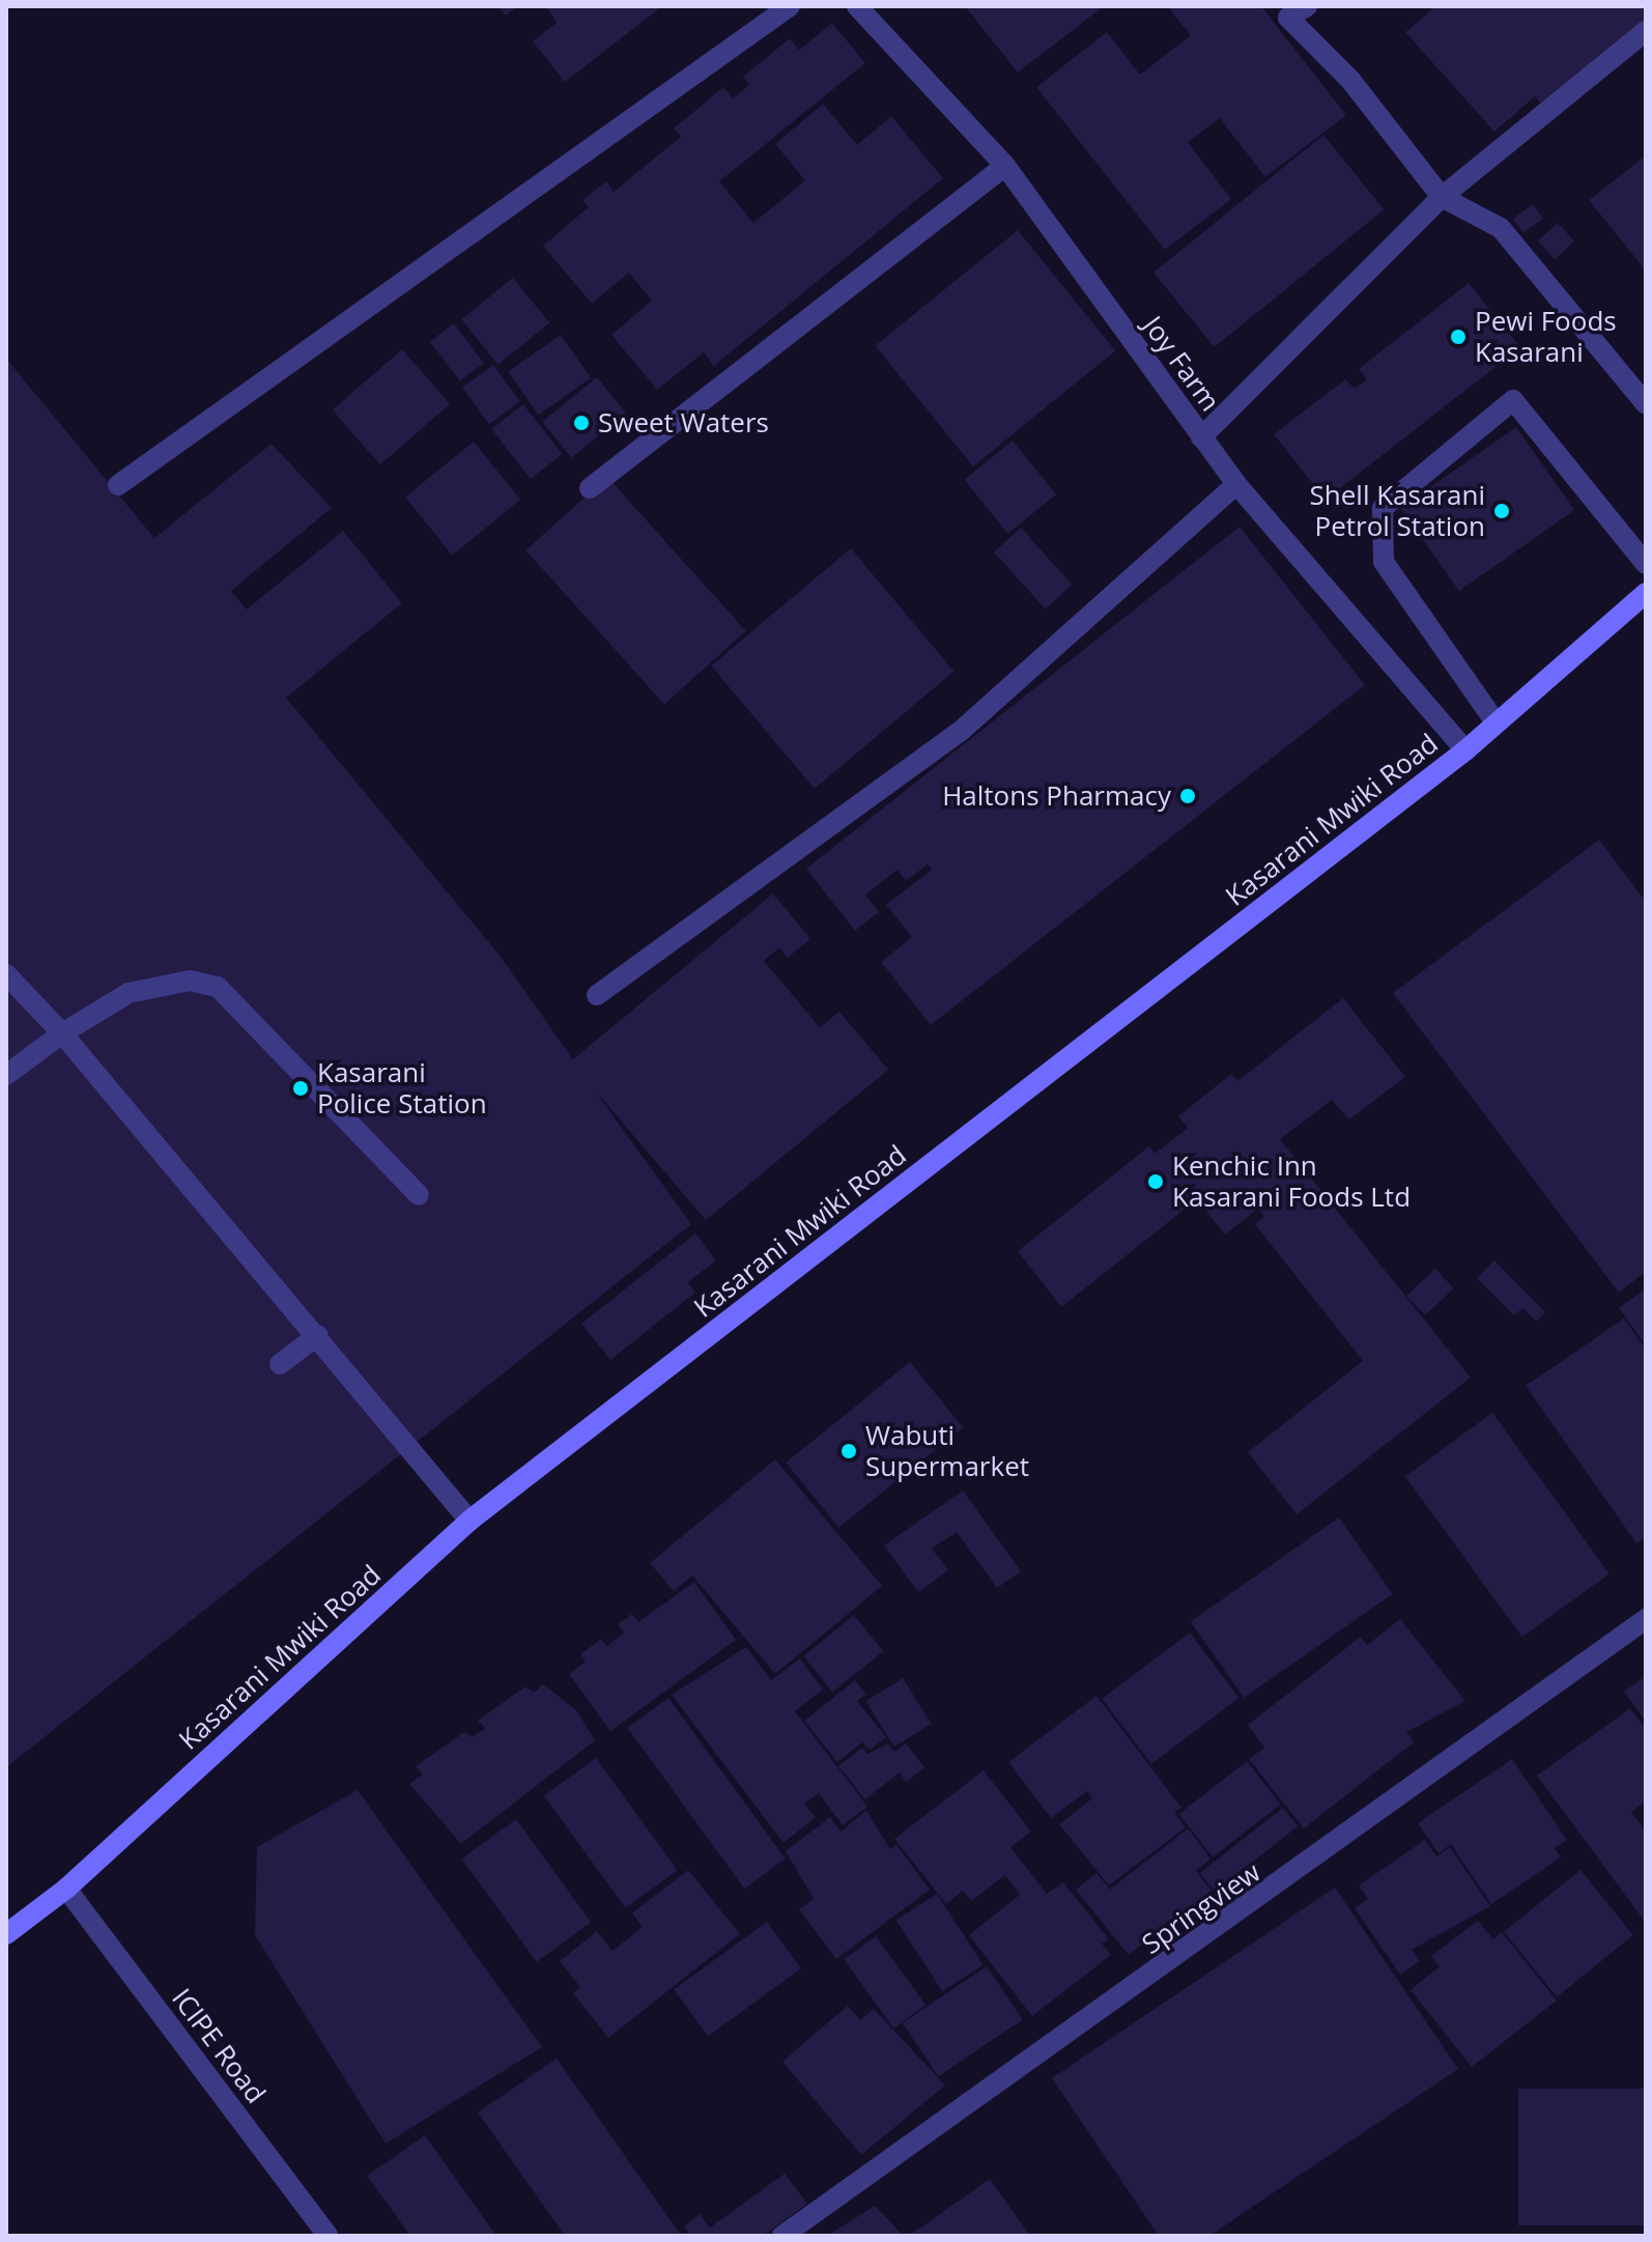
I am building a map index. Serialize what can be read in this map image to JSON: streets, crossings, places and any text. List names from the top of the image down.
{
  "streets": {
    "main road": ["Kasarani Mwiki Road"],
    "street": ["Joy Farm", "Springview", "ICIPE Road"]
  },
  "crossings": [
    ["Joy Farm", "Kasarani Mwiki Road"],
    ["Kasarani Mwiki Road", "ICIPE Road"]
  ],
  "places": [
    "Pewi Foods Kasarani",
    "Sweet Waters",
    "Shell Kasarani Petrol Station",
    "Haltons Pharmacy",
    "Kasarani Police Station",
    "Kenchic Inn Kasarani Foods Ltd",
    "Wabuti Supermarket"
  ]
}
